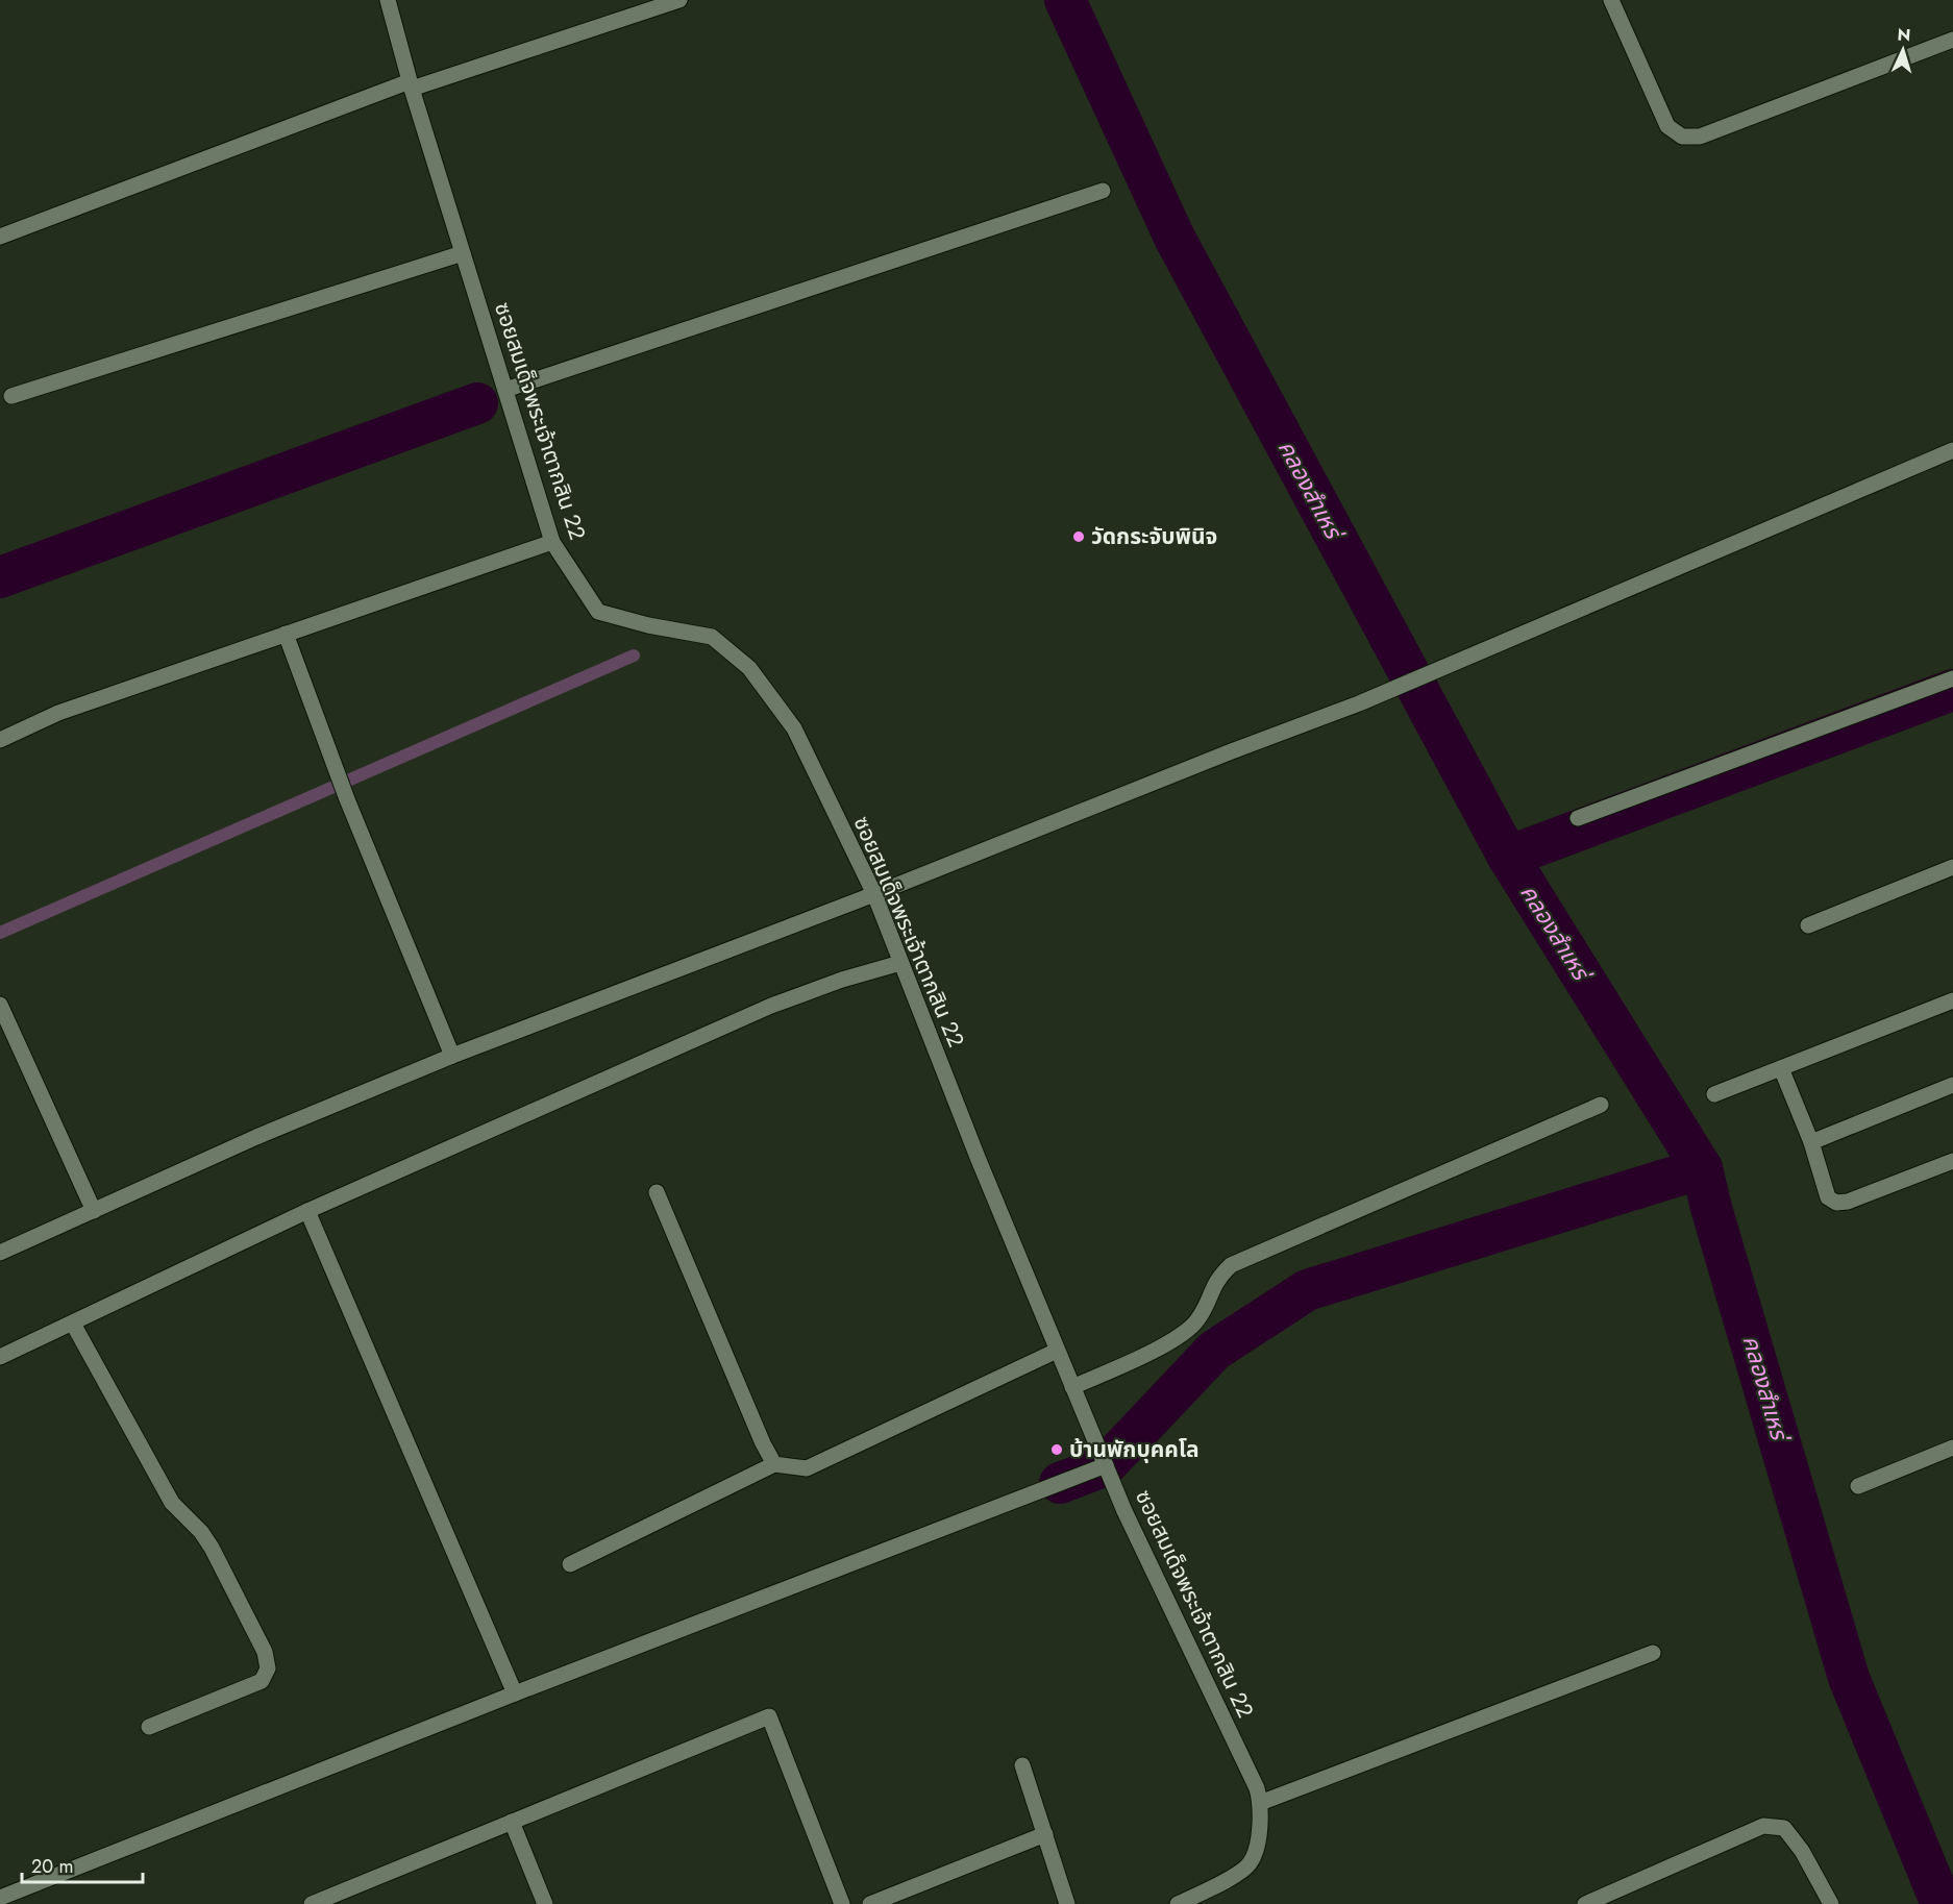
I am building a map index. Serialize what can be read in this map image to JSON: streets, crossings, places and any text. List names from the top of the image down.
{
  "streets": {
    "street": ["ซอยสมเด็จพระเจ้าตากสิน 22"]
  },
  "water": ["คลองสำเหร่"],
  "places": ["วัดกระจับพินิจ", "บ้านพักบุคคโล"],
  "scale_bar": "20 m",
  "north": "top"
}
